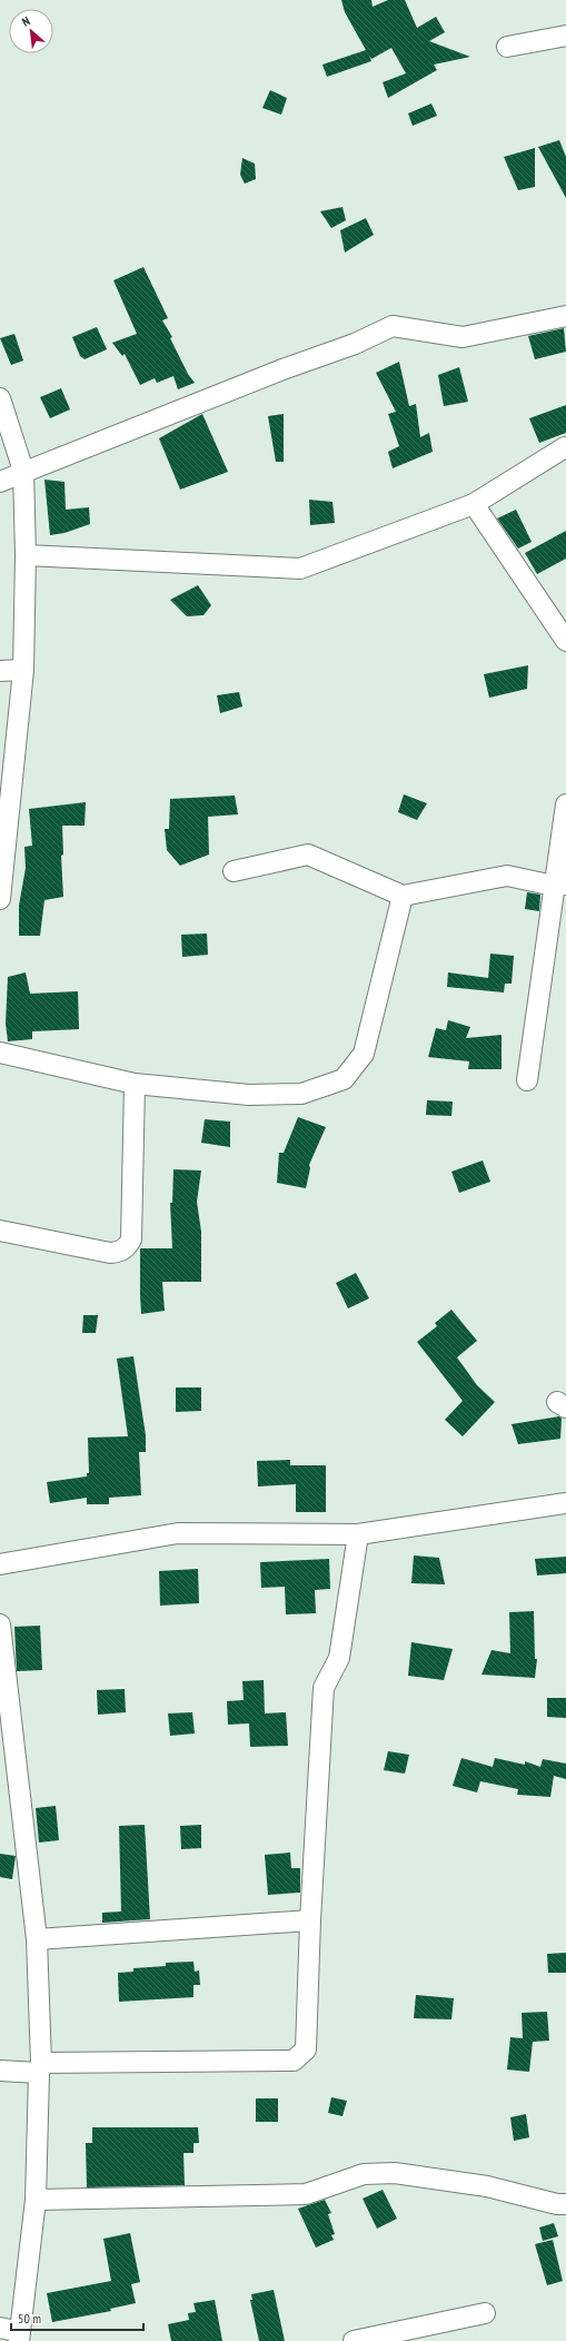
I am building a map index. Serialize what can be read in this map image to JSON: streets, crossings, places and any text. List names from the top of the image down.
{
  "scale_bar": "50 m",
  "north": "top left"
}
